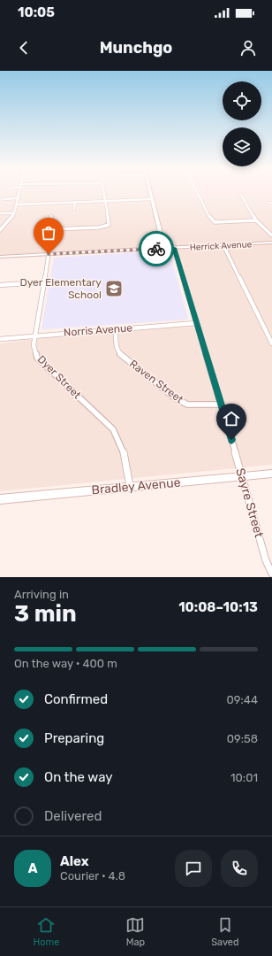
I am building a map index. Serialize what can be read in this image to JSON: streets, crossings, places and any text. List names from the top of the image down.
{
  "streets": {
    "street": [
      "Herrick Avenue",
      "Norris Avenue",
      "Dyer Street",
      "Raven Street",
      "Bradley Avenue",
      "Sayre Street"
    ]
  },
  "crossings": [
    ["Herrick Avenue", "Dyer Street"],
    ["Herrick Avenue", "Sayre Street"],
    ["Norris Avenue", "Dyer Street"],
    ["Norris Avenue", "Raven Street"],
    ["Norris Avenue", "Sayre Street"],
    ["Dyer Street", "Bradley Avenue"],
    ["Raven Street", "Sayre Street"],
    ["Bradley Avenue", "Sayre Street"]
  ],
  "places": {
    "school or university": ["Dyer Elementary School"]
  },
  "page": {
    "status": "10:05",
    "header": "Munchgo",
    "heading": ["3 min", "Arriving in", "10:08–10:13"],
    "panel": ["Alex", "Courier · 4.8"],
    "bar": "On the way · 400 m",
    "list": [
      ["Confirmed", "09:44"],
      ["Preparing", "09:58"],
      ["On the way", "10:01"],
      "Delivered"
    ],
    "round": "A",
    "tabs": ["Home", "Map", "Saved"]
  }
}
